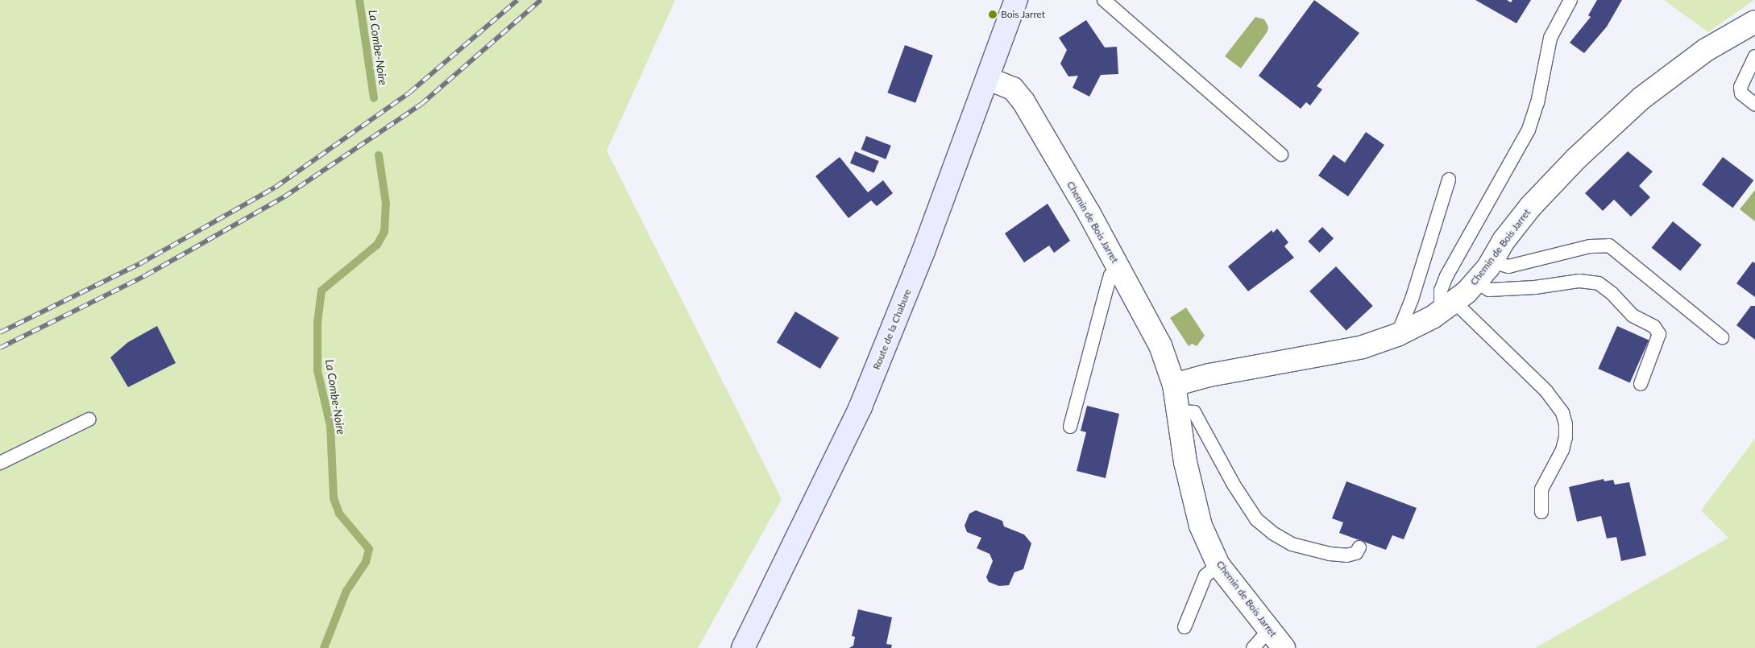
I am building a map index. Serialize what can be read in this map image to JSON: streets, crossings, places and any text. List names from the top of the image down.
{
  "streets": {
    "main road": ["Route de la Chabure"],
    "street": ["Chemin de Bois Jarret"]
  },
  "crossings": [
    ["Chemin de Bois Jarret", "Route de la Chabure"]
  ],
  "water": ["La Combe-Noire"],
  "places": ["Bois Jarret"]
}
